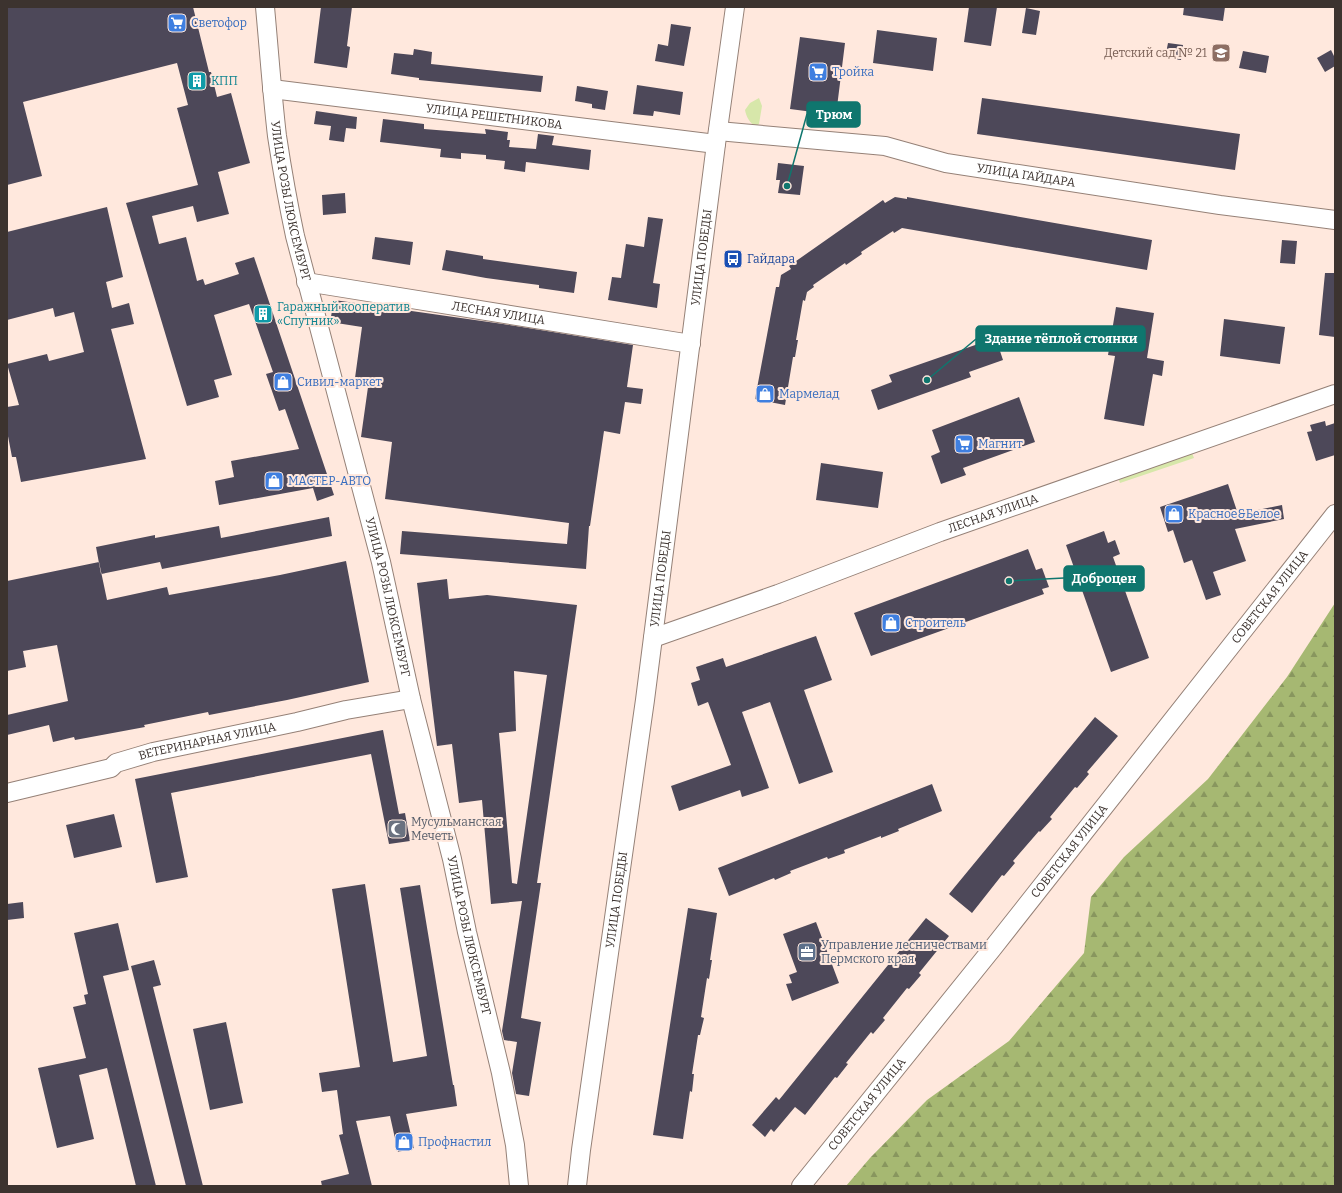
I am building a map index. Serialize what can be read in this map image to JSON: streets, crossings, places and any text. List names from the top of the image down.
{
  "streets": {
    "street": [
      "УЛИЦА РЕШЕТНИКОВА",
      "УЛИЦА ГАЙДАРА",
      "УЛИЦА РОЗЫ ЛЮКСЕМБУРГ",
      "УЛИЦА ПОБЕДЫ",
      "ЛЕСНАЯ УЛИЦА",
      "СОВЕТСКАЯ УЛИЦА",
      "ВЕТЕРИНАРНАЯ УЛИЦА"
    ]
  },
  "crossings": [
    ["УЛИЦА РЕШЕТНИКОВА", "УЛИЦА ГАЙДАРА"],
    ["УЛИЦА РЕШЕТНИКОВА", "УЛИЦА РОЗЫ ЛЮКСЕМБУРГ"],
    ["УЛИЦА РЕШЕТНИКОВА", "УЛИЦА ПОБЕДЫ"],
    ["УЛИЦА ГАЙДАРА", "УЛИЦА ПОБЕДЫ"],
    ["УЛИЦА РОЗЫ ЛЮКСЕМБУРГ", "ЛЕСНАЯ УЛИЦА"],
    ["УЛИЦА РОЗЫ ЛЮКСЕМБУРГ", "ВЕТЕРИНАРНАЯ УЛИЦА"],
    ["УЛИЦА ПОБЕДЫ", "ЛЕСНАЯ УЛИЦА"]
  ],
  "places": {
    "supermarket": ["Светофор", "Тройка", "Магнит"],
    "school or university": ["Детский сад № 21"],
    "building": ["КПП", "Гаражный кооператив «Спутник»"],
    "other": ["Трюм", "Здание тёплой стоянки", "Доброцен"],
    "bus stop": ["Гайдара"],
    "shop": [
      "Сивил-маркет",
      "Мармелад",
      "МАСТЕР-АВТО",
      "Красное&Белое",
      "Строитель",
      "Профнастил"
    ],
    "mosque": ["Мусульманская Мечеть"],
    "office": ["Управление лесничествами Пермского края"]
  }
}
